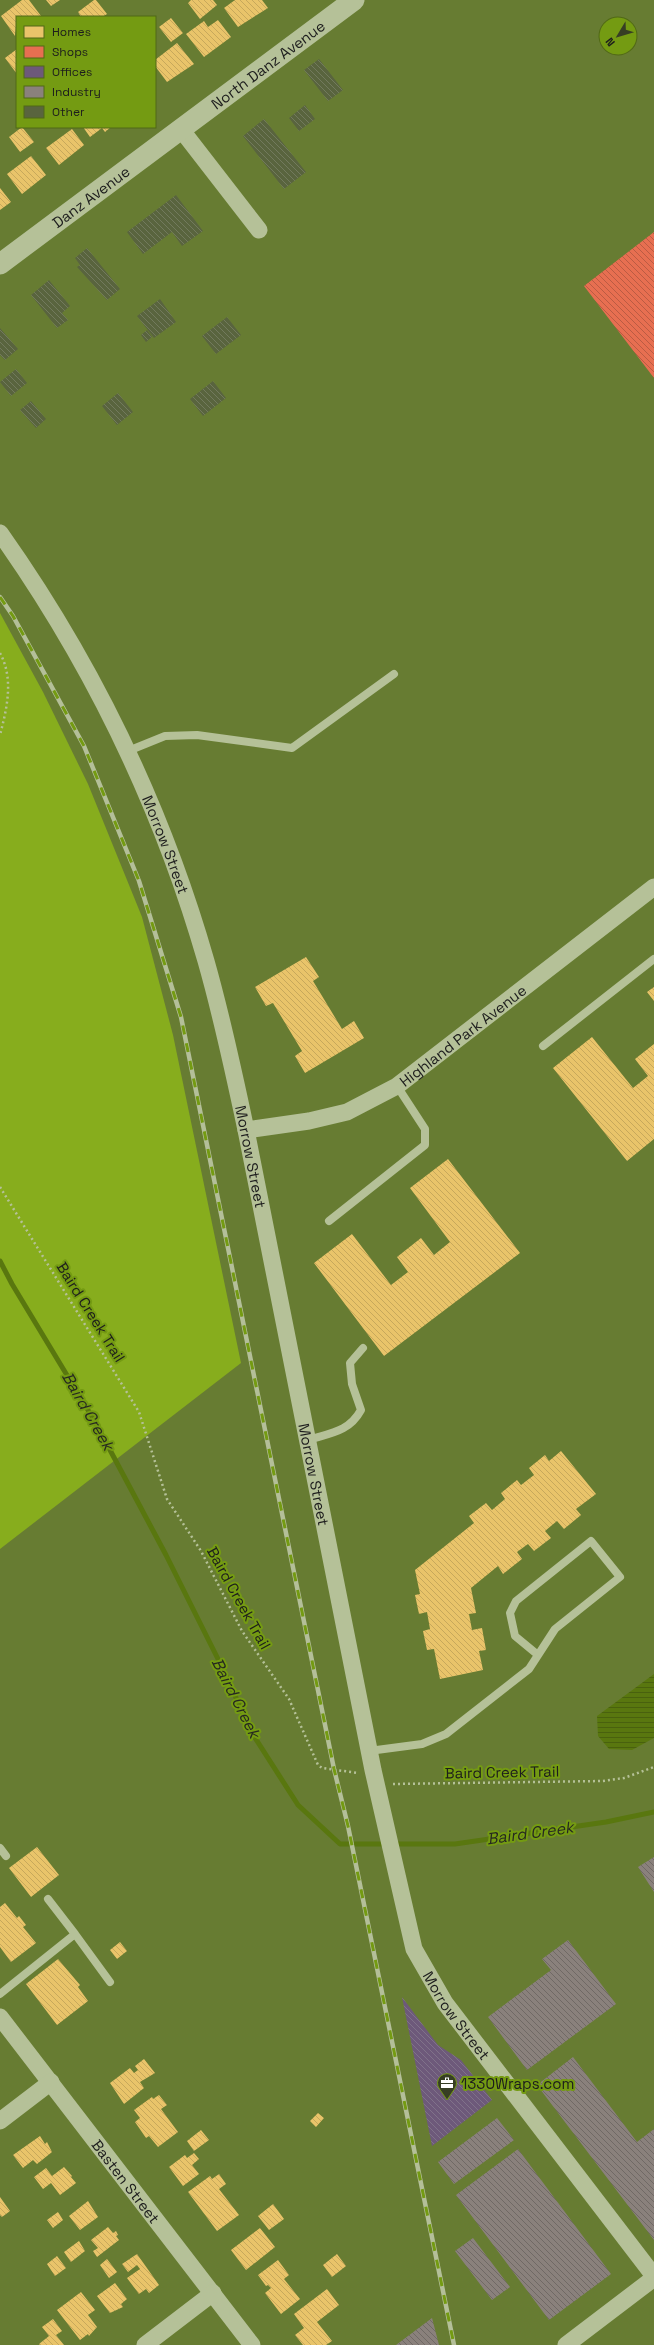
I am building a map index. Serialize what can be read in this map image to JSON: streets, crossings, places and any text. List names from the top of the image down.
{
  "streets": {
    "street": [
      "North Danz Avenue",
      "Danz Avenue",
      "Morrow Street",
      "Highland Park Avenue",
      "Basten Street"
    ],
    "path": ["Baird Creek Trail"]
  },
  "crossings": [
    ["North Danz Avenue", "Danz Avenue"],
    ["Morrow Street", "Highland Park Avenue"],
    ["Morrow Street", "Baird Creek Trail"]
  ],
  "water": ["Baird Creek"],
  "places": {
    "office": ["1330Wraps.com"]
  },
  "legend": [
    "Homes",
    "Shops",
    "Offices",
    "Industry",
    "Other"
  ],
  "north": "bottom left"
}
